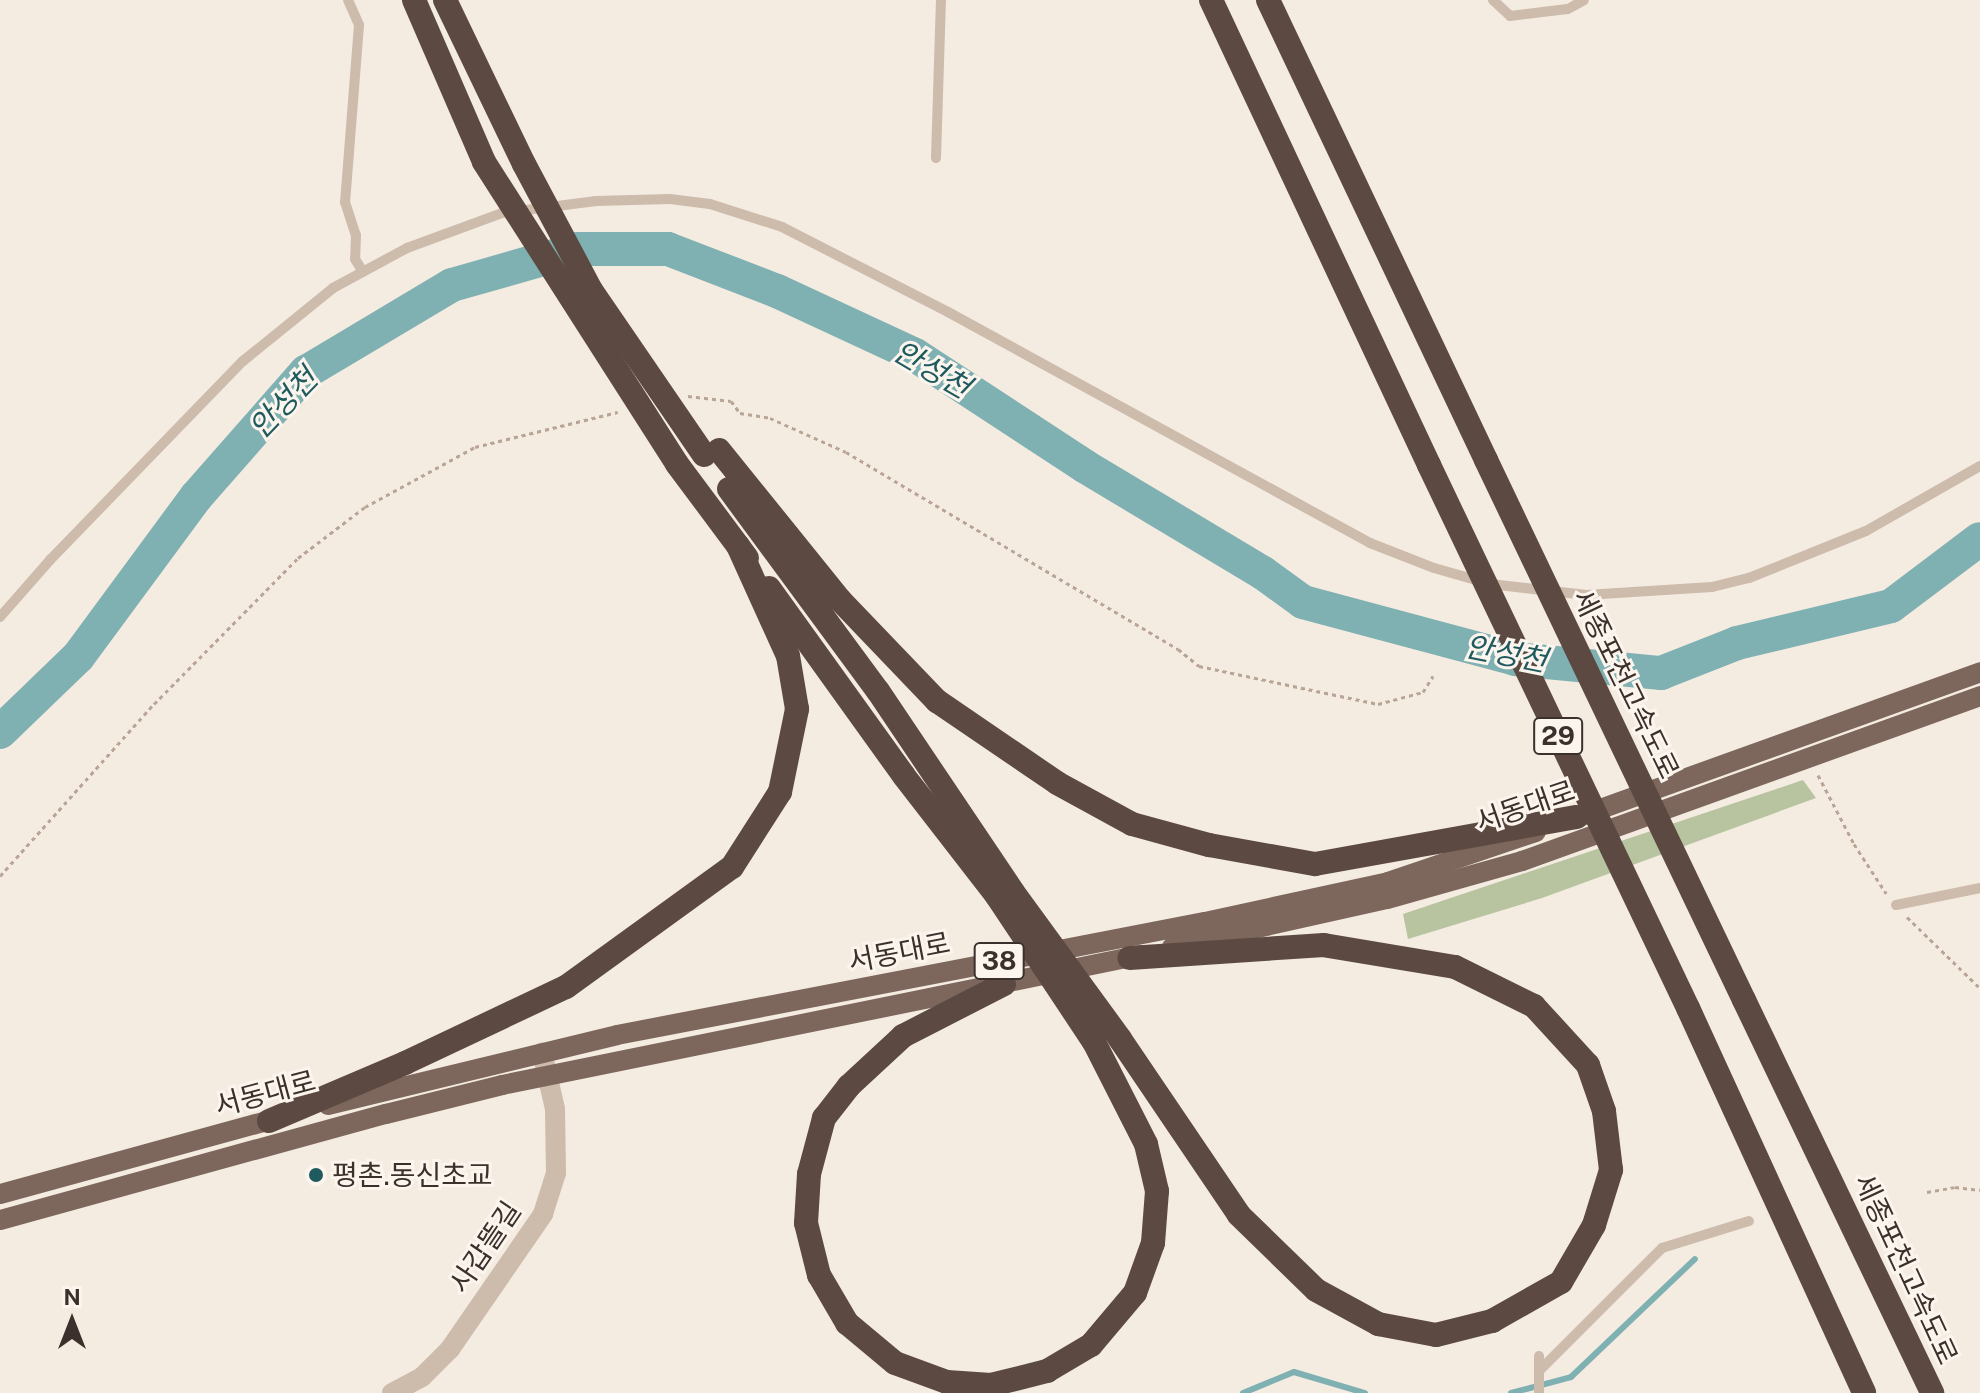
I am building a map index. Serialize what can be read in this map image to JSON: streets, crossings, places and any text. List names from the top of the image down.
{
  "streets": {
    "highway": ["세종포천고속도로", "29"],
    "main road": ["서동대로", "38"],
    "street": ["사갑뜰길"]
  },
  "crossings": [
    ["서동대로", "사갑뜰길"]
  ],
  "water": ["안성천"],
  "places": ["평촌.동신초교"],
  "north": "top"
}
